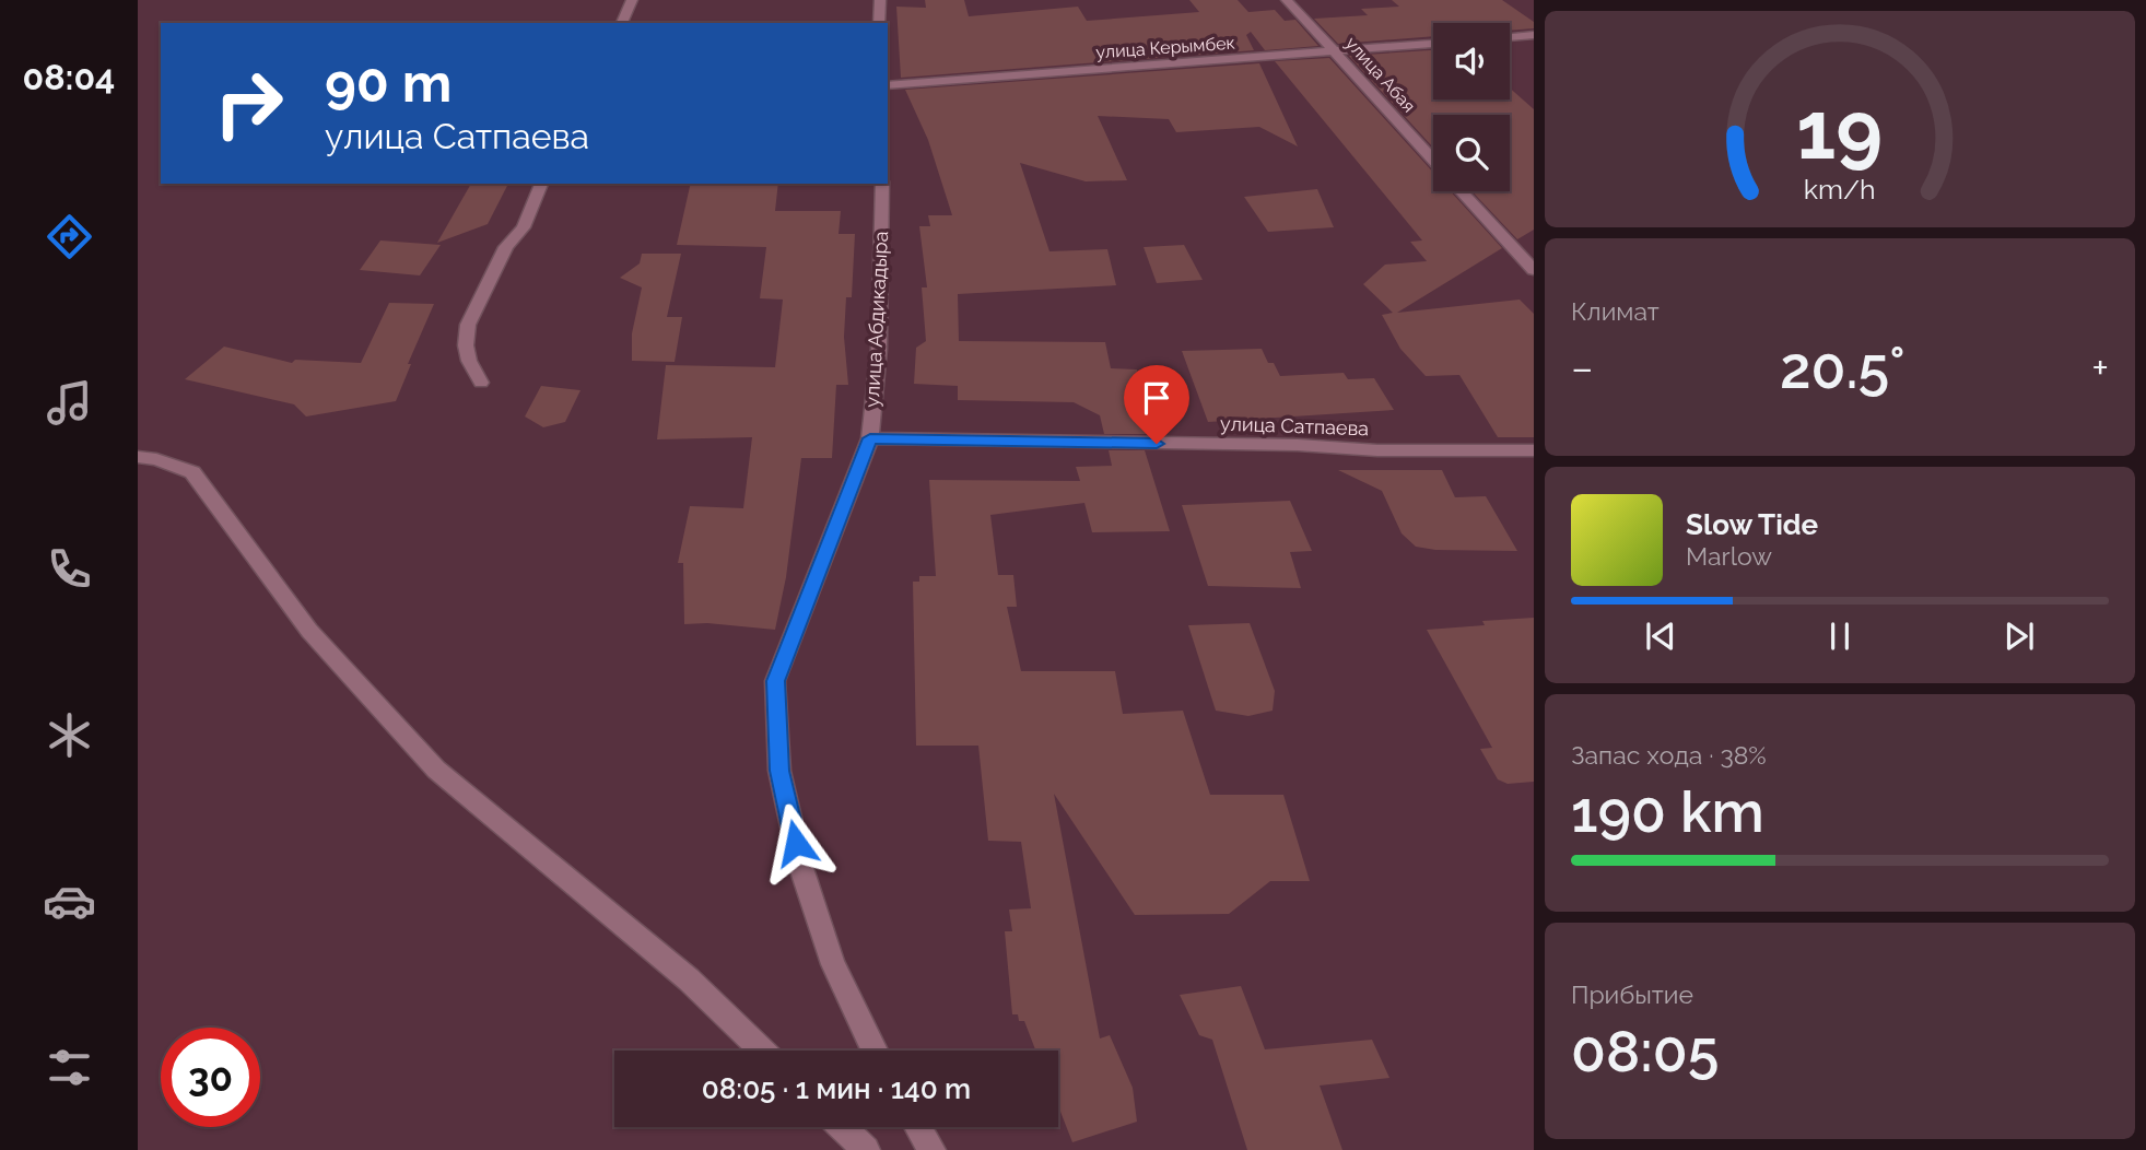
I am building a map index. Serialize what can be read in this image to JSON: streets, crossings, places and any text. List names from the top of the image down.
{
  "streets": {
    "street": [
      "улица Керымбек",
      "улица Абая",
      "улица Абдикадыра",
      "улица Сатпаева"
    ]
  },
  "crossings": [
    ["улица Керымбек", "улица Абая"],
    ["улица Абдикадыра", "улица Сатпаева"]
  ],
  "page": {
    "tabs": "08:04",
    "turn": ["90 m", "улица Сатпаева"],
    "tile": [
      "Климат",
      ["Запас хода · 38%", "190 km"],
      ["Прибытие", "08:05"]
    ],
    "heat": ["−", "20.5°", "+"],
    "song": ["Slow Tide", "Marlow"],
    "limit": "30",
    "trip": "08:05 · 1 мин · 140 m",
    "gauge": ["19", "km/h"]
  }
}
